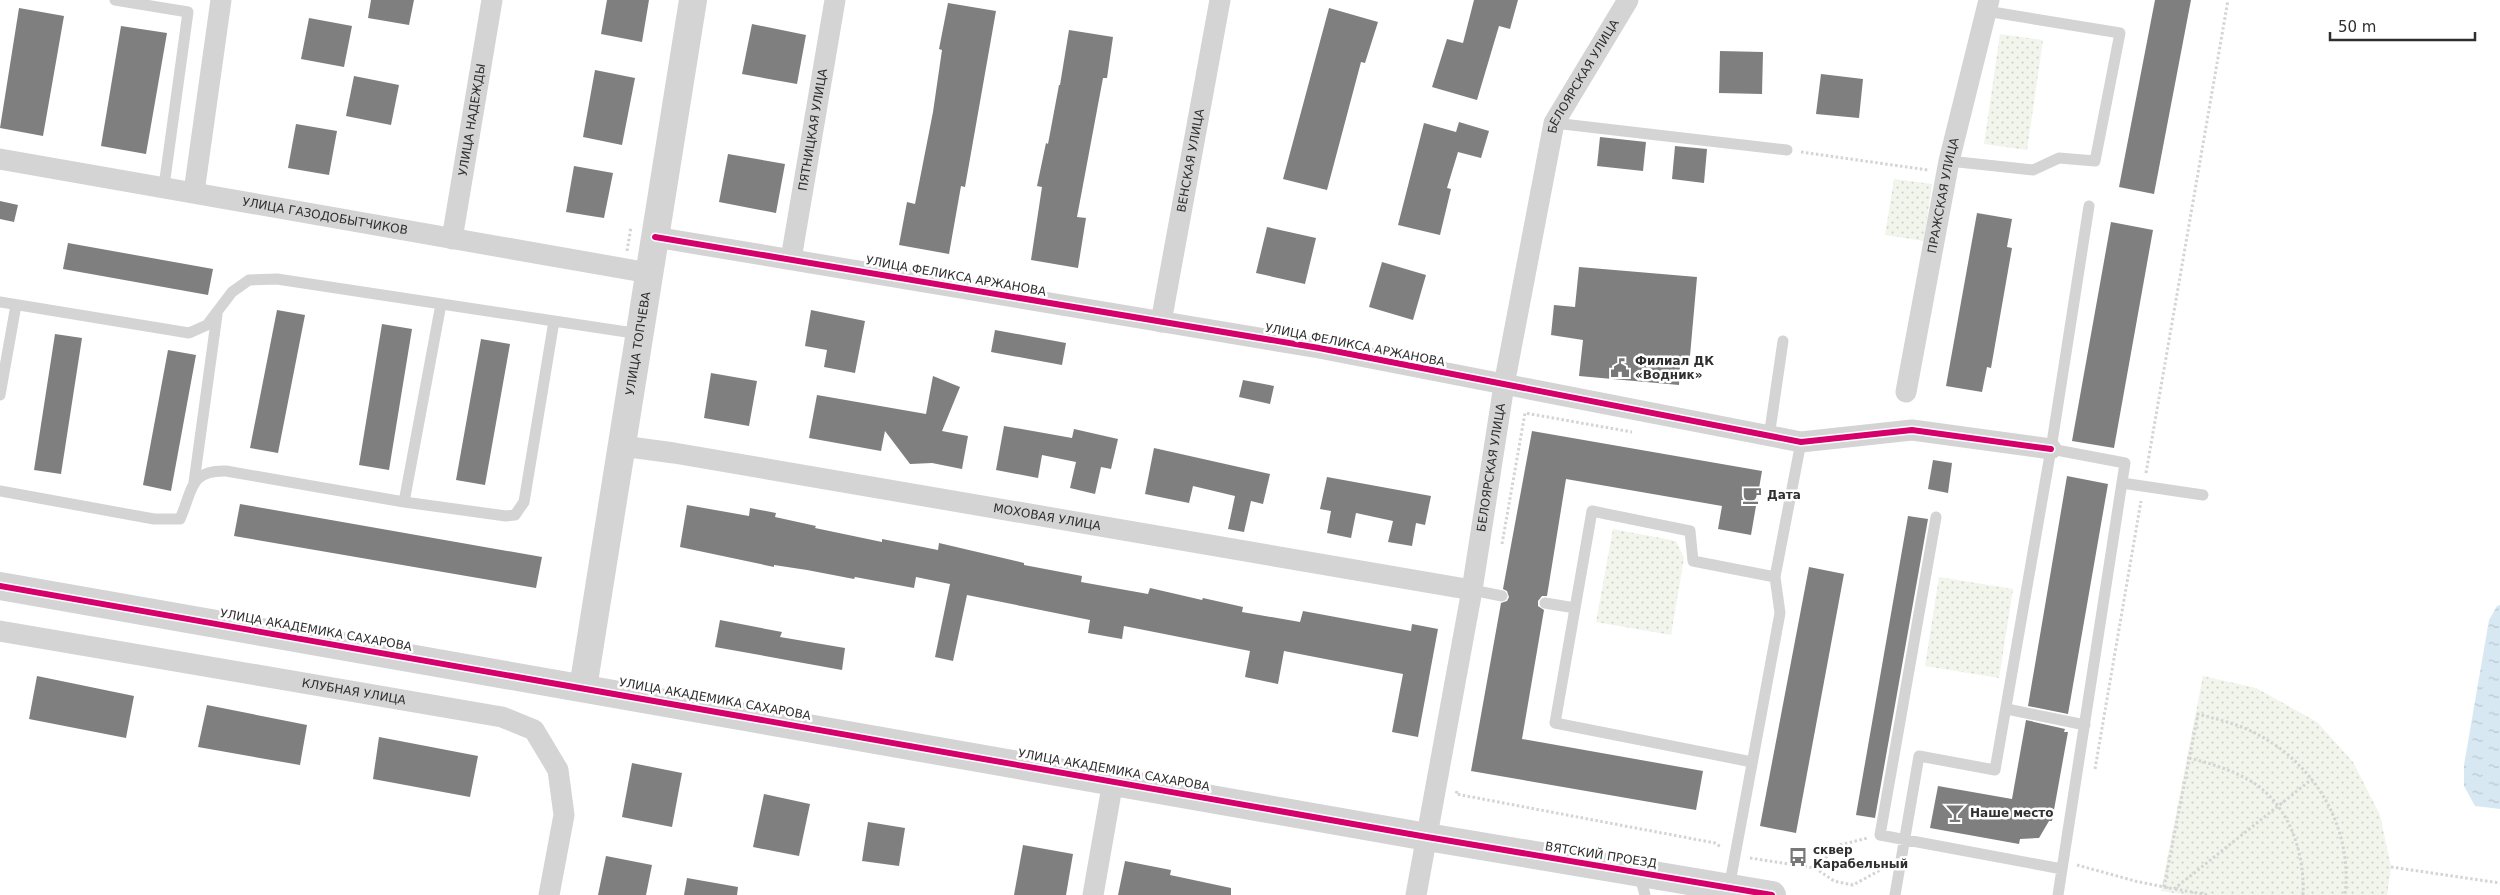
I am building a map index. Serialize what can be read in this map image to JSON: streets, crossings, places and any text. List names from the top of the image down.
{
  "streets": {
    "street": [
      "БЕЛОЯРСКАЯ УЛИЦА",
      "УЛИЦА НАДЕЖДЫ",
      "ПЯТНИЦКАЯ УЛИЦА",
      "ВЕНСКАЯ УЛИЦА",
      "ПРАЖСКАЯ УЛИЦА",
      "УЛИЦА ГАЗОДОБЫТЧИКОВ",
      "УЛИЦА ФЕЛИКСА АРЖАНОВА",
      "УЛИЦА ТОПЧЕВА",
      "МОХОВАЯ УЛИЦА",
      "УЛИЦА АКАДЕМИКА САХАРОВА",
      "КЛУБНАЯ УЛИЦА",
      "ВЯТСКИЙ ПРОЕЗД"
    ]
  },
  "crossings": [
    ["БЕЛОЯРСКАЯ УЛИЦА", "УЛИЦА ФЕЛИКСА АРЖАНОВА"],
    ["БЕЛОЯРСКАЯ УЛИЦА", "МОХОВАЯ УЛИЦА"],
    ["БЕЛОЯРСКАЯ УЛИЦА", "УЛИЦА АКАДЕМИКА САХАРОВА"],
    ["БЕЛОЯРСКАЯ УЛИЦА", "ВЯТСКИЙ ПРОЕЗД"],
    ["УЛИЦА НАДЕЖДЫ", "УЛИЦА ГАЗОДОБЫТЧИКОВ"],
    ["ПЯТНИЦКАЯ УЛИЦА", "УЛИЦА ФЕЛИКСА АРЖАНОВА"],
    ["ВЕНСКАЯ УЛИЦА", "УЛИЦА ФЕЛИКСА АРЖАНОВА"],
    ["УЛИЦА ГАЗОДОБЫТЧИКОВ", "УЛИЦА ТОПЧЕВА"],
    ["УЛИЦА ФЕЛИКСА АРЖАНОВА", "УЛИЦА ТОПЧЕВА"],
    ["УЛИЦА ТОПЧЕВА", "МОХОВАЯ УЛИЦА"],
    ["УЛИЦА ТОПЧЕВА", "УЛИЦА АКАДЕМИКА САХАРОВА"],
    ["УЛИЦА АКАДЕМИКА САХАРОВА", "ВЯТСКИЙ ПРОЕЗД"]
  ],
  "places": {
    "public building": ["Филиал ДК «Водник»"],
    "cafe": ["Дата"],
    "bar": ["Наше место"],
    "bus stop": ["сквер Карабельный"]
  },
  "scale_bar": "50 m"
}
